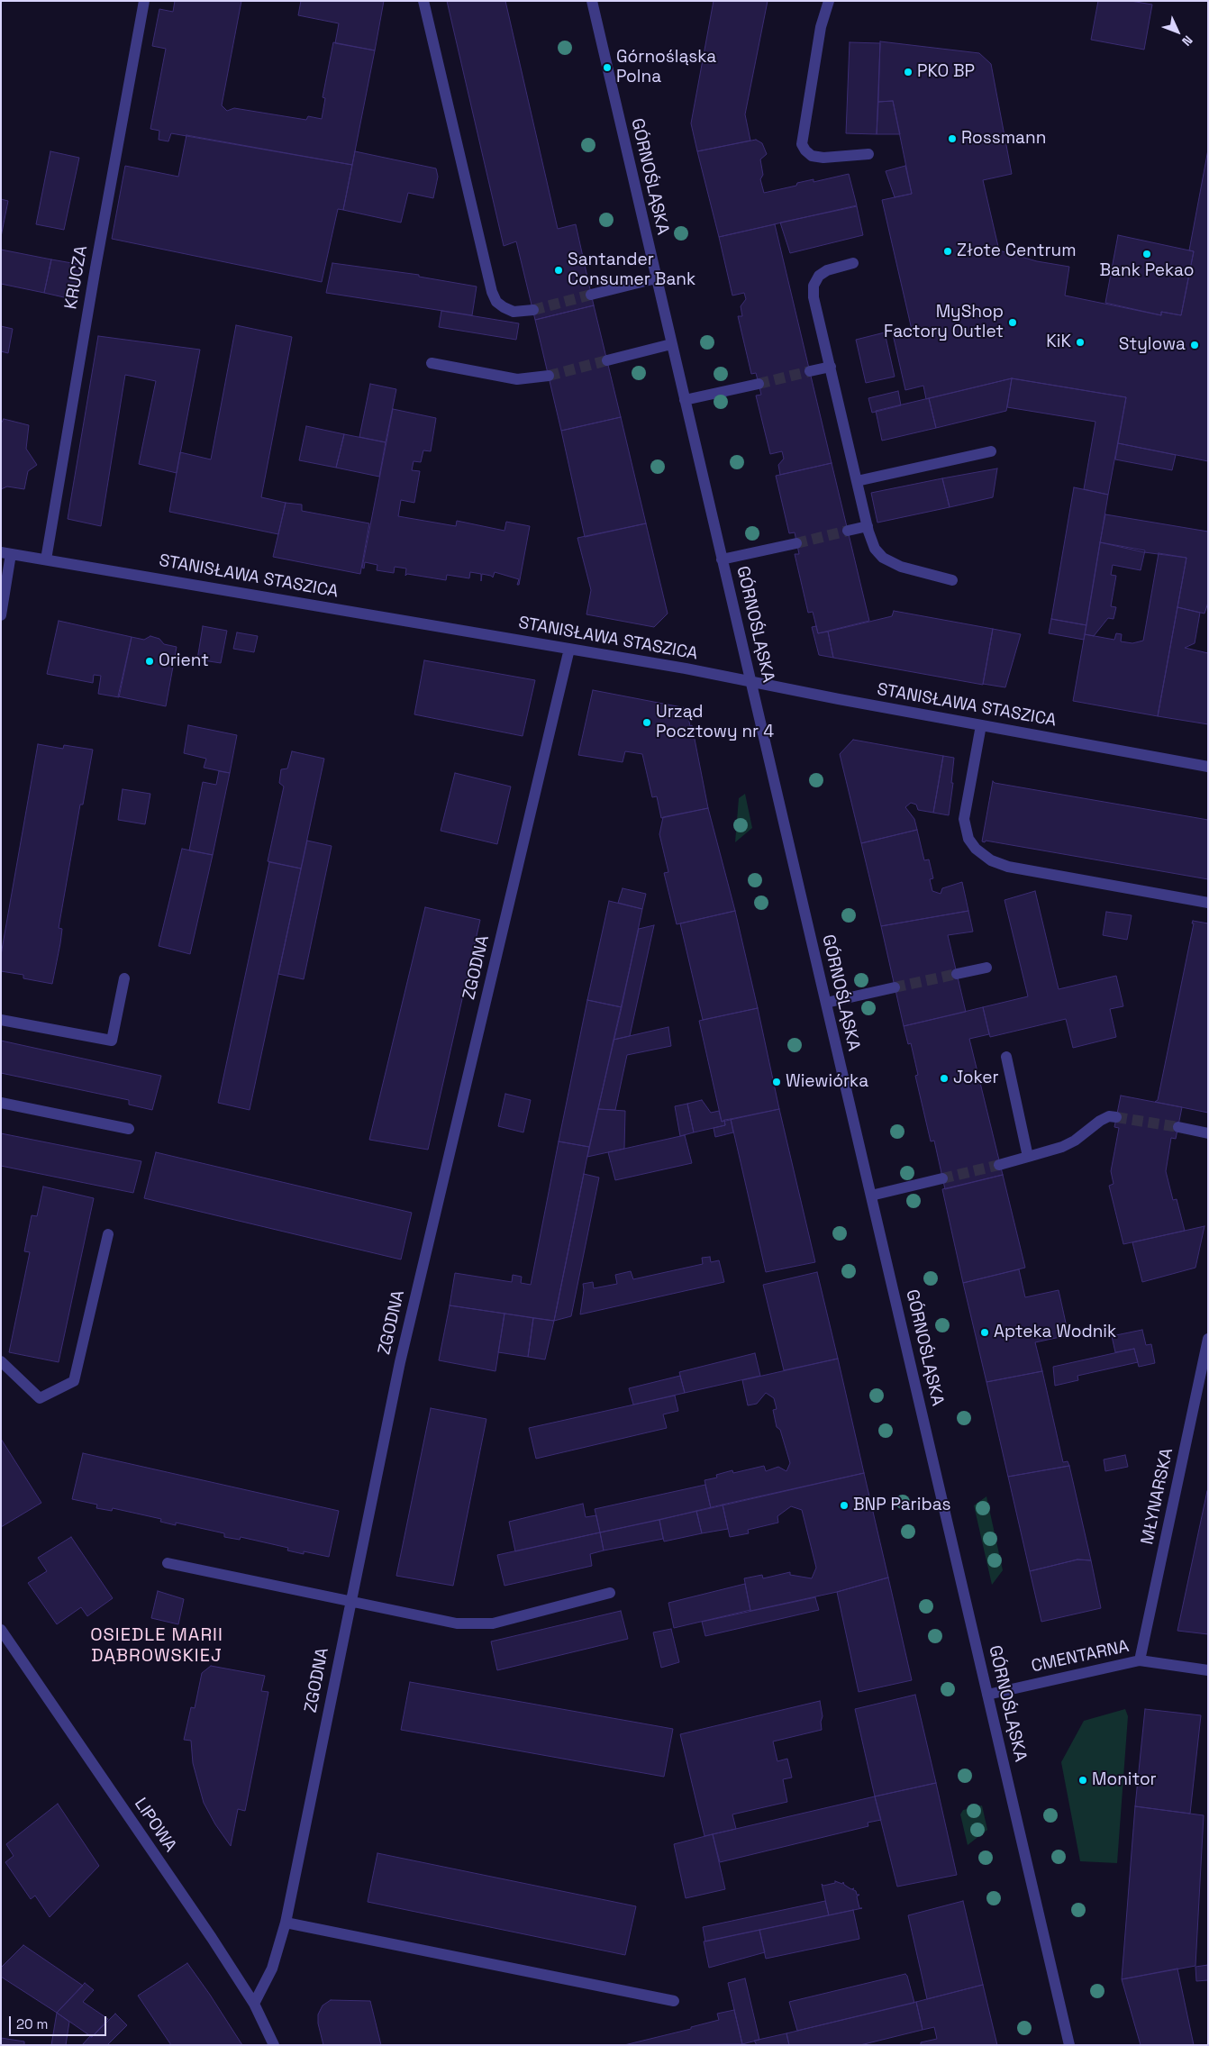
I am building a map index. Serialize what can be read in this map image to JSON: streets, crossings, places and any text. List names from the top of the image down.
{
  "streets": {
    "street": [
      "GÓRNOŚLĄSKA",
      "KRUCZA",
      "STANISŁAWA STASZICA",
      "ZGODNA",
      "MŁYNARSKA",
      "CMENTARNA",
      "LIPOWA"
    ]
  },
  "crossings": [
    ["GÓRNOŚLĄSKA", "STANISŁAWA STASZICA"],
    ["GÓRNOŚLĄSKA", "CMENTARNA"],
    ["KRUCZA", "STANISŁAWA STASZICA"],
    ["STANISŁAWA STASZICA", "ZGODNA"],
    ["ZGODNA", "LIPOWA"],
    ["MŁYNARSKA", "CMENTARNA"]
  ],
  "districts": ["OSIEDLE MARII DĄBROWSKIEJ"],
  "places": [
    "Górnośląska Polna",
    "PKO BP",
    "Rossmann",
    "Złote Centrum",
    "Bank Pekao",
    "Santander Consumer Bank",
    "MyShop Factory Outlet",
    "KiK",
    "Stylowa",
    "Orient",
    "Urząd Pocztowy nr 4",
    "Joker",
    "Wiewiórka",
    "Apteka Wodnik",
    "BNP Paribas",
    "Monitor"
  ],
  "scale_bar": "20 m",
  "north": "bottom right"
}
